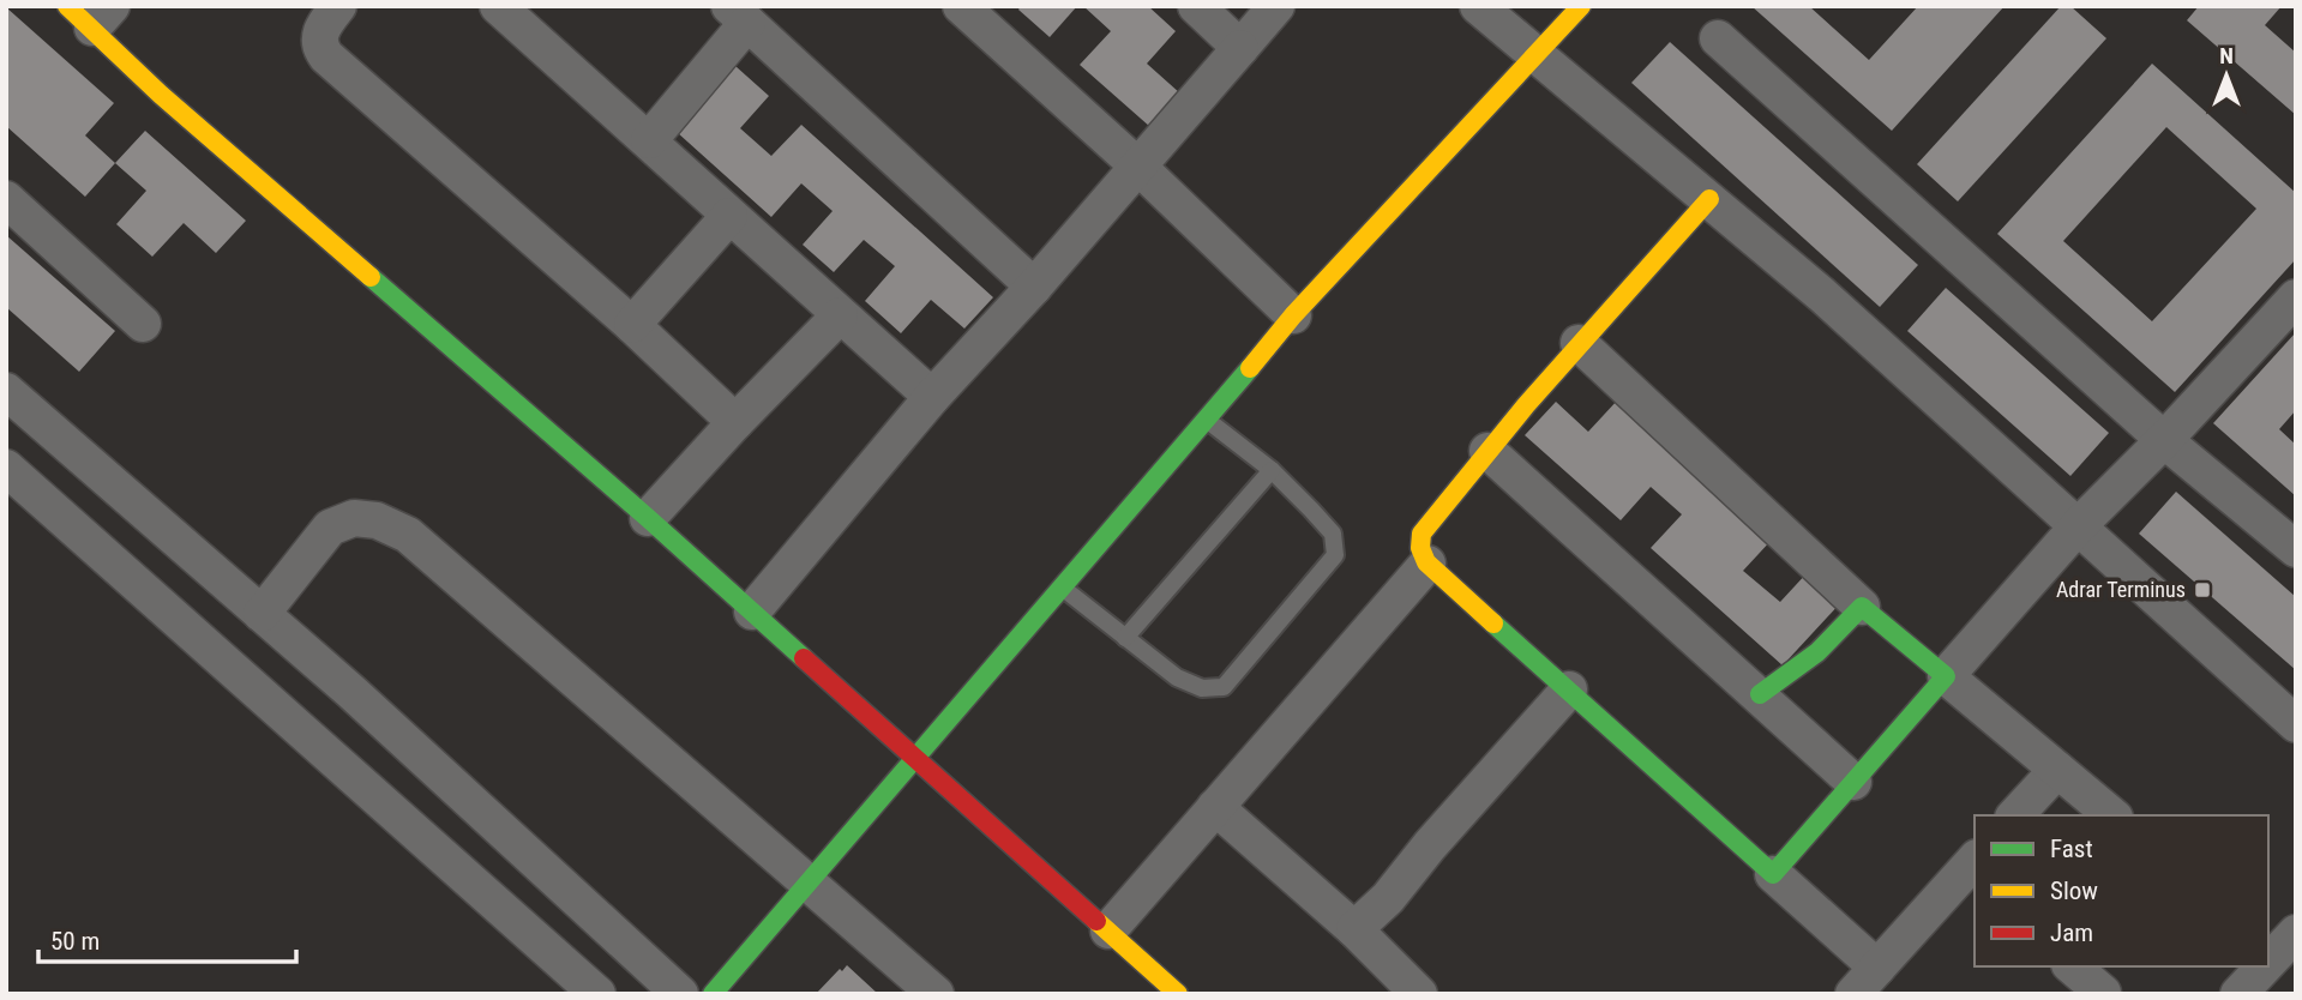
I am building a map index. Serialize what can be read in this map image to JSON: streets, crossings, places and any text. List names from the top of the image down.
{
  "places": {
    "transit": ["Adrar Terminus"]
  },
  "legend": ["Fast", "Slow", "Jam"],
  "scale_bar": "50 m",
  "north": "top"
}
